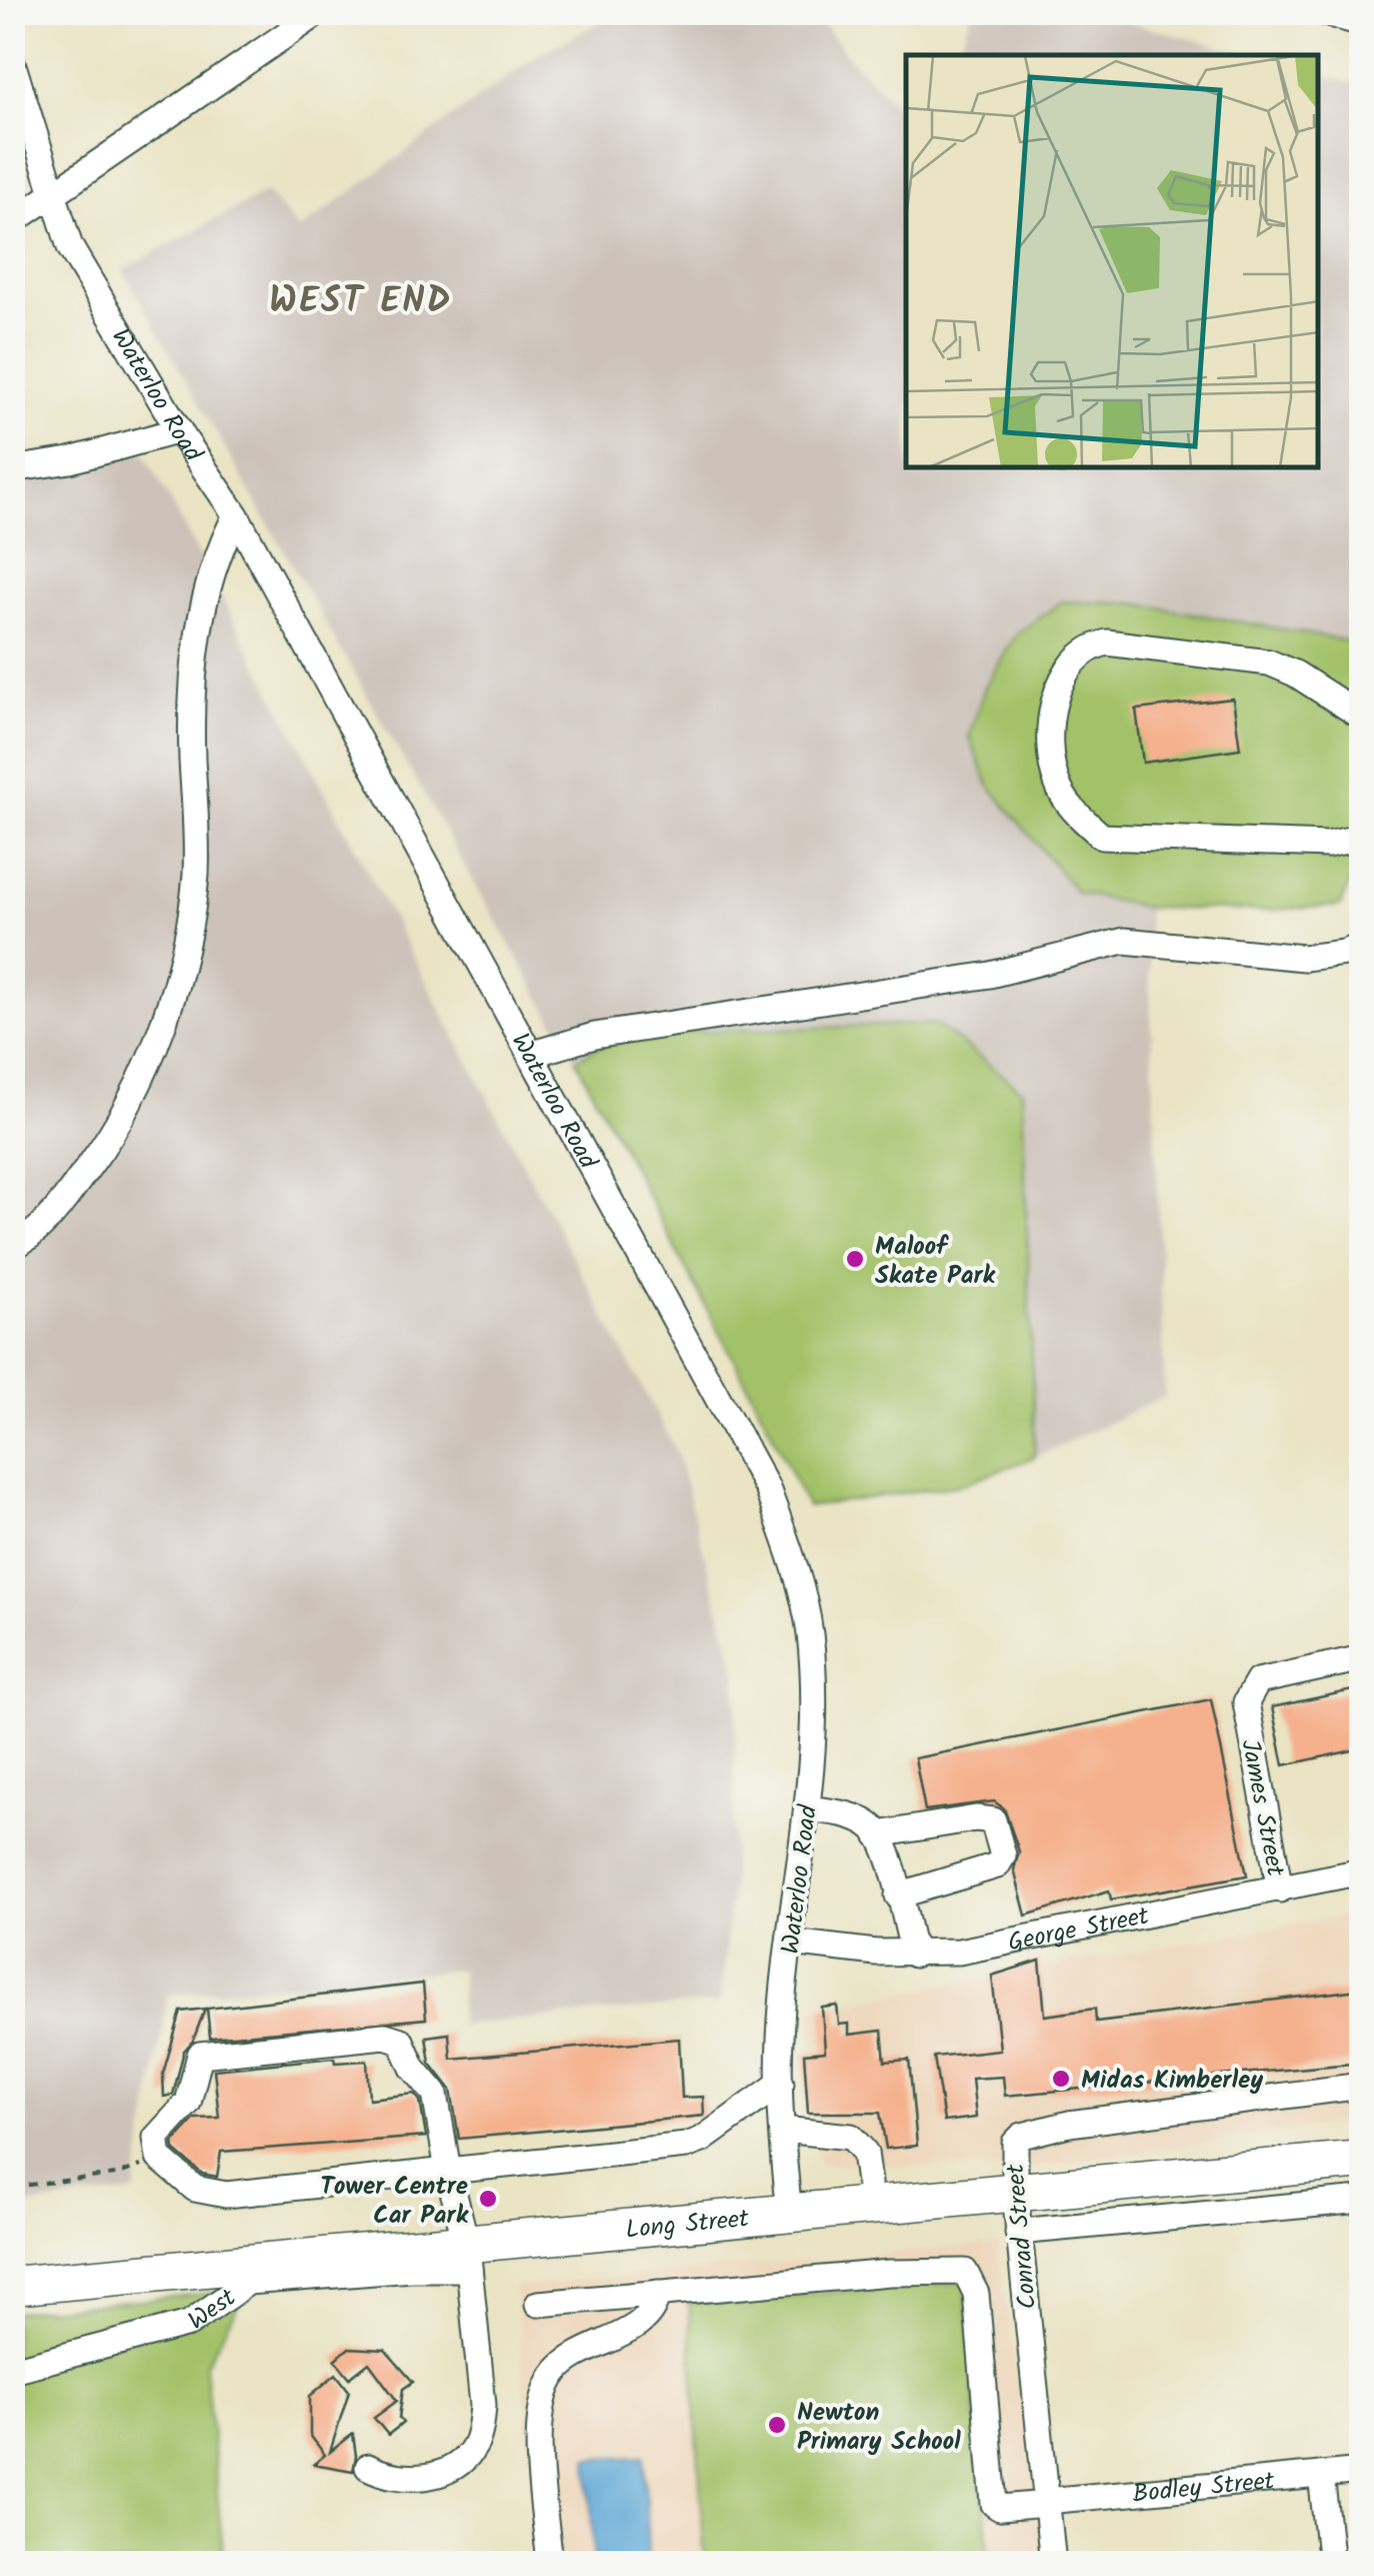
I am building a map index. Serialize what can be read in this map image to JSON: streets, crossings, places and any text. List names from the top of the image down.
{
  "streets": {
    "highway": ["Long Street"],
    "street": [
      "Waterloo Road",
      "James Street",
      "George Street",
      "Conrad Street",
      "West",
      "Bodley Street"
    ]
  },
  "crossings": [
    ["Waterloo Road", "George Street"],
    ["Waterloo Road", "Long Street"],
    ["James Street", "George Street"],
    ["Long Street", "Conrad Street"],
    ["Long Street", "West"],
    ["Conrad Street", "Bodley Street"]
  ],
  "districts": ["WEST END"],
  "places": [
    "Maloof Skate Park",
    "Midas Kimberley",
    "Tower Centre Car Park",
    "Newton Primary School"
  ]
}
